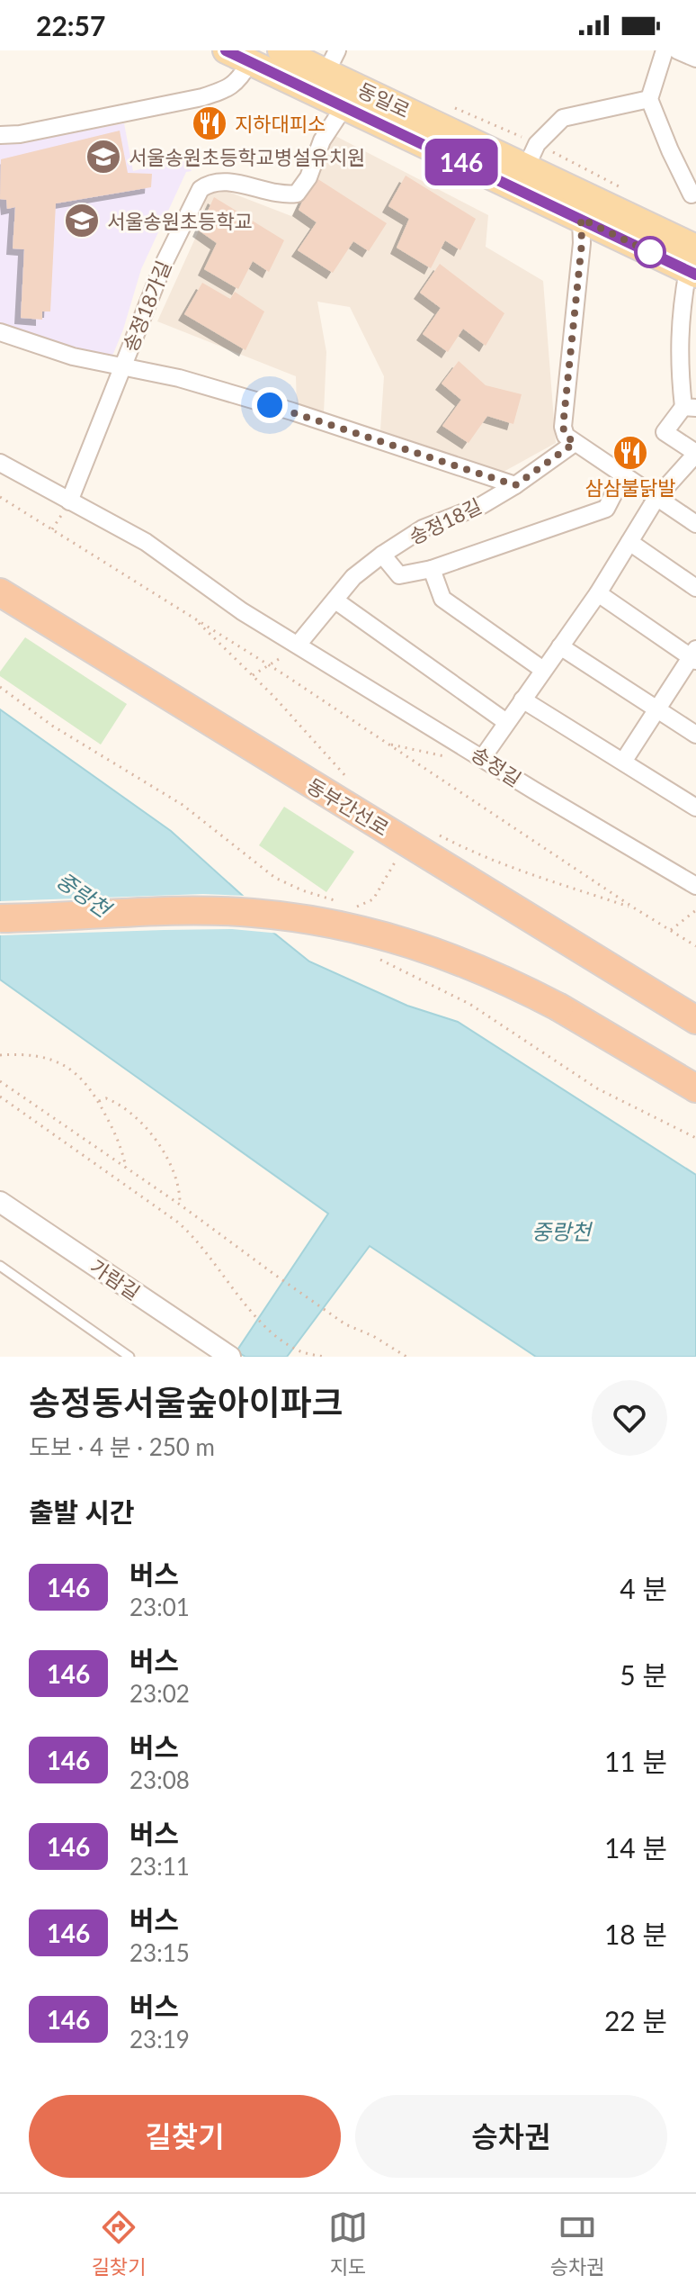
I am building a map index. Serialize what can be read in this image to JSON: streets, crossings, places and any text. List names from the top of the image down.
{
  "streets": {
    "highway": ["동부간선로"],
    "main road": ["동일로"],
    "street": [
      "송정18가길",
      "송정18길",
      "송정길",
      "가람길"
    ]
  },
  "crossings": [
    ["동일로", "송정18가길"],
    ["송정18가길", "송정18길"],
    ["송정18가길", "송정길"],
    ["송정18길", "송정길"]
  ],
  "water": ["중랑천"],
  "places": {
    "restaurant": ["지하대피소", "삼삼불닭발"],
    "school or university": ["서울송원초등학교병설유치원", "서울송원초등학교"]
  },
  "lines": ["bus line 146"],
  "page": {
    "status": "22:57",
    "on_map": "146",
    "heading": [
      ["송정동서울숲아이파크", "도보 · 4 분 · 250 m"],
      "출발 시간"
    ],
    "list": [
      {
        "mark": "146",
        "name": "버스",
        "note": "23:01",
        "value": "4 분"
      },
      {
        "mark": "146",
        "name": "버스",
        "note": "23:02",
        "value": "5 분"
      },
      {
        "mark": "146",
        "name": "버스",
        "note": "23:08",
        "value": "11 분"
      },
      {
        "mark": "146",
        "name": "버스",
        "note": "23:11",
        "value": "14 분"
      },
      {
        "mark": "146",
        "name": "버스",
        "note": "23:15",
        "value": "18 분"
      },
      {
        "mark": "146",
        "name": "버스",
        "note": "23:19",
        "value": "22 분"
      }
    ],
    "buttons": ["길찾기", "승차권"],
    "tabs": ["길찾기", "지도", "승차권"]
  }
}
